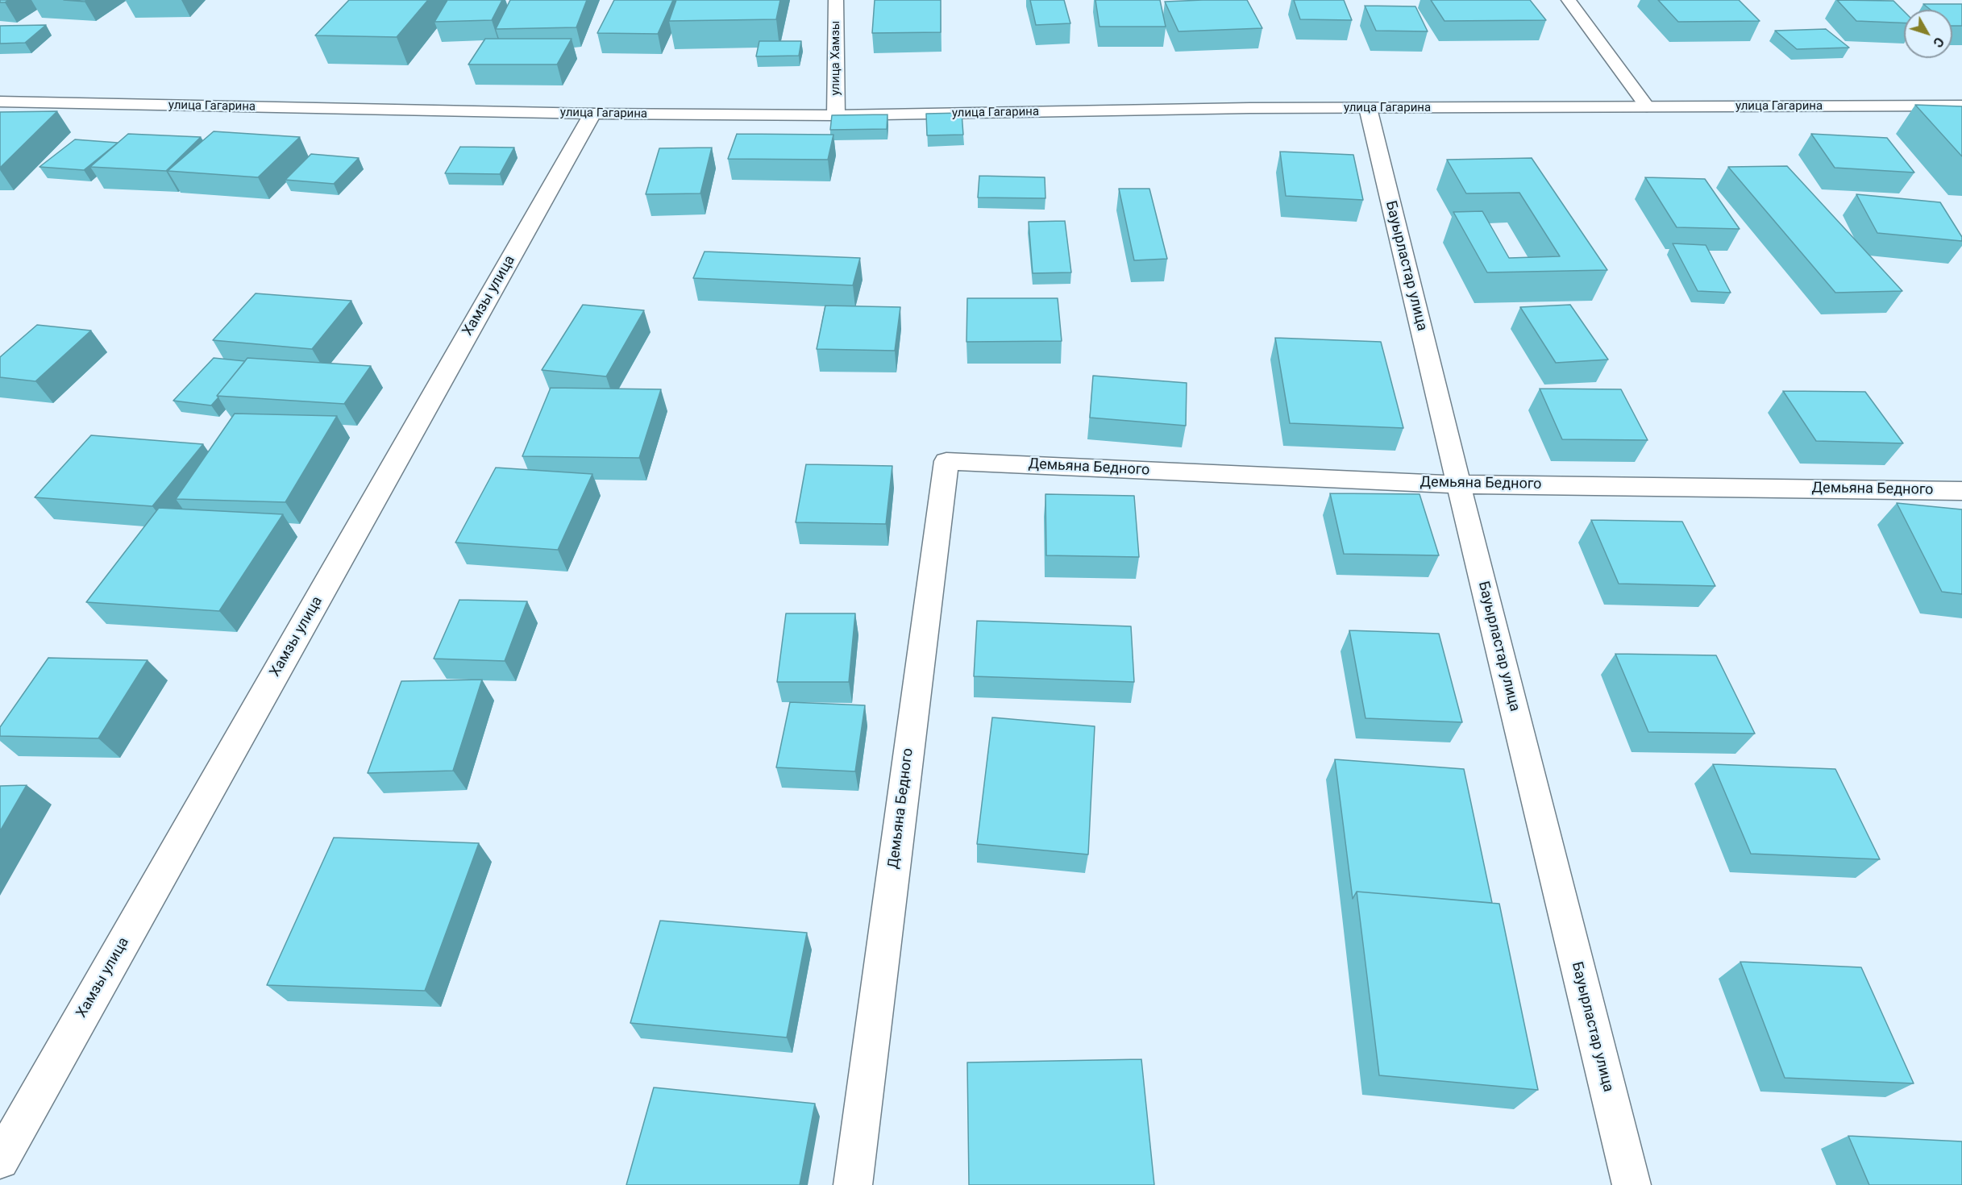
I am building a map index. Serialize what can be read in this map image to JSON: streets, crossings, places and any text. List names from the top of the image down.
{
  "streets": {
    "street": [
      "улица Хамзы",
      "улица Гагарина",
      "Бауырластар улица",
      "Хамзы улица",
      "Демьяна Бедного"
    ]
  },
  "crossings": [
    ["улица Хамзы", "улица Гагарина"],
    ["улица Гагарина", "Бауырластар улица"],
    ["улица Гагарина", "Хамзы улица"],
    ["Бауырластар улица", "Демьяна Бедного"]
  ],
  "north": "bottom right"
}
